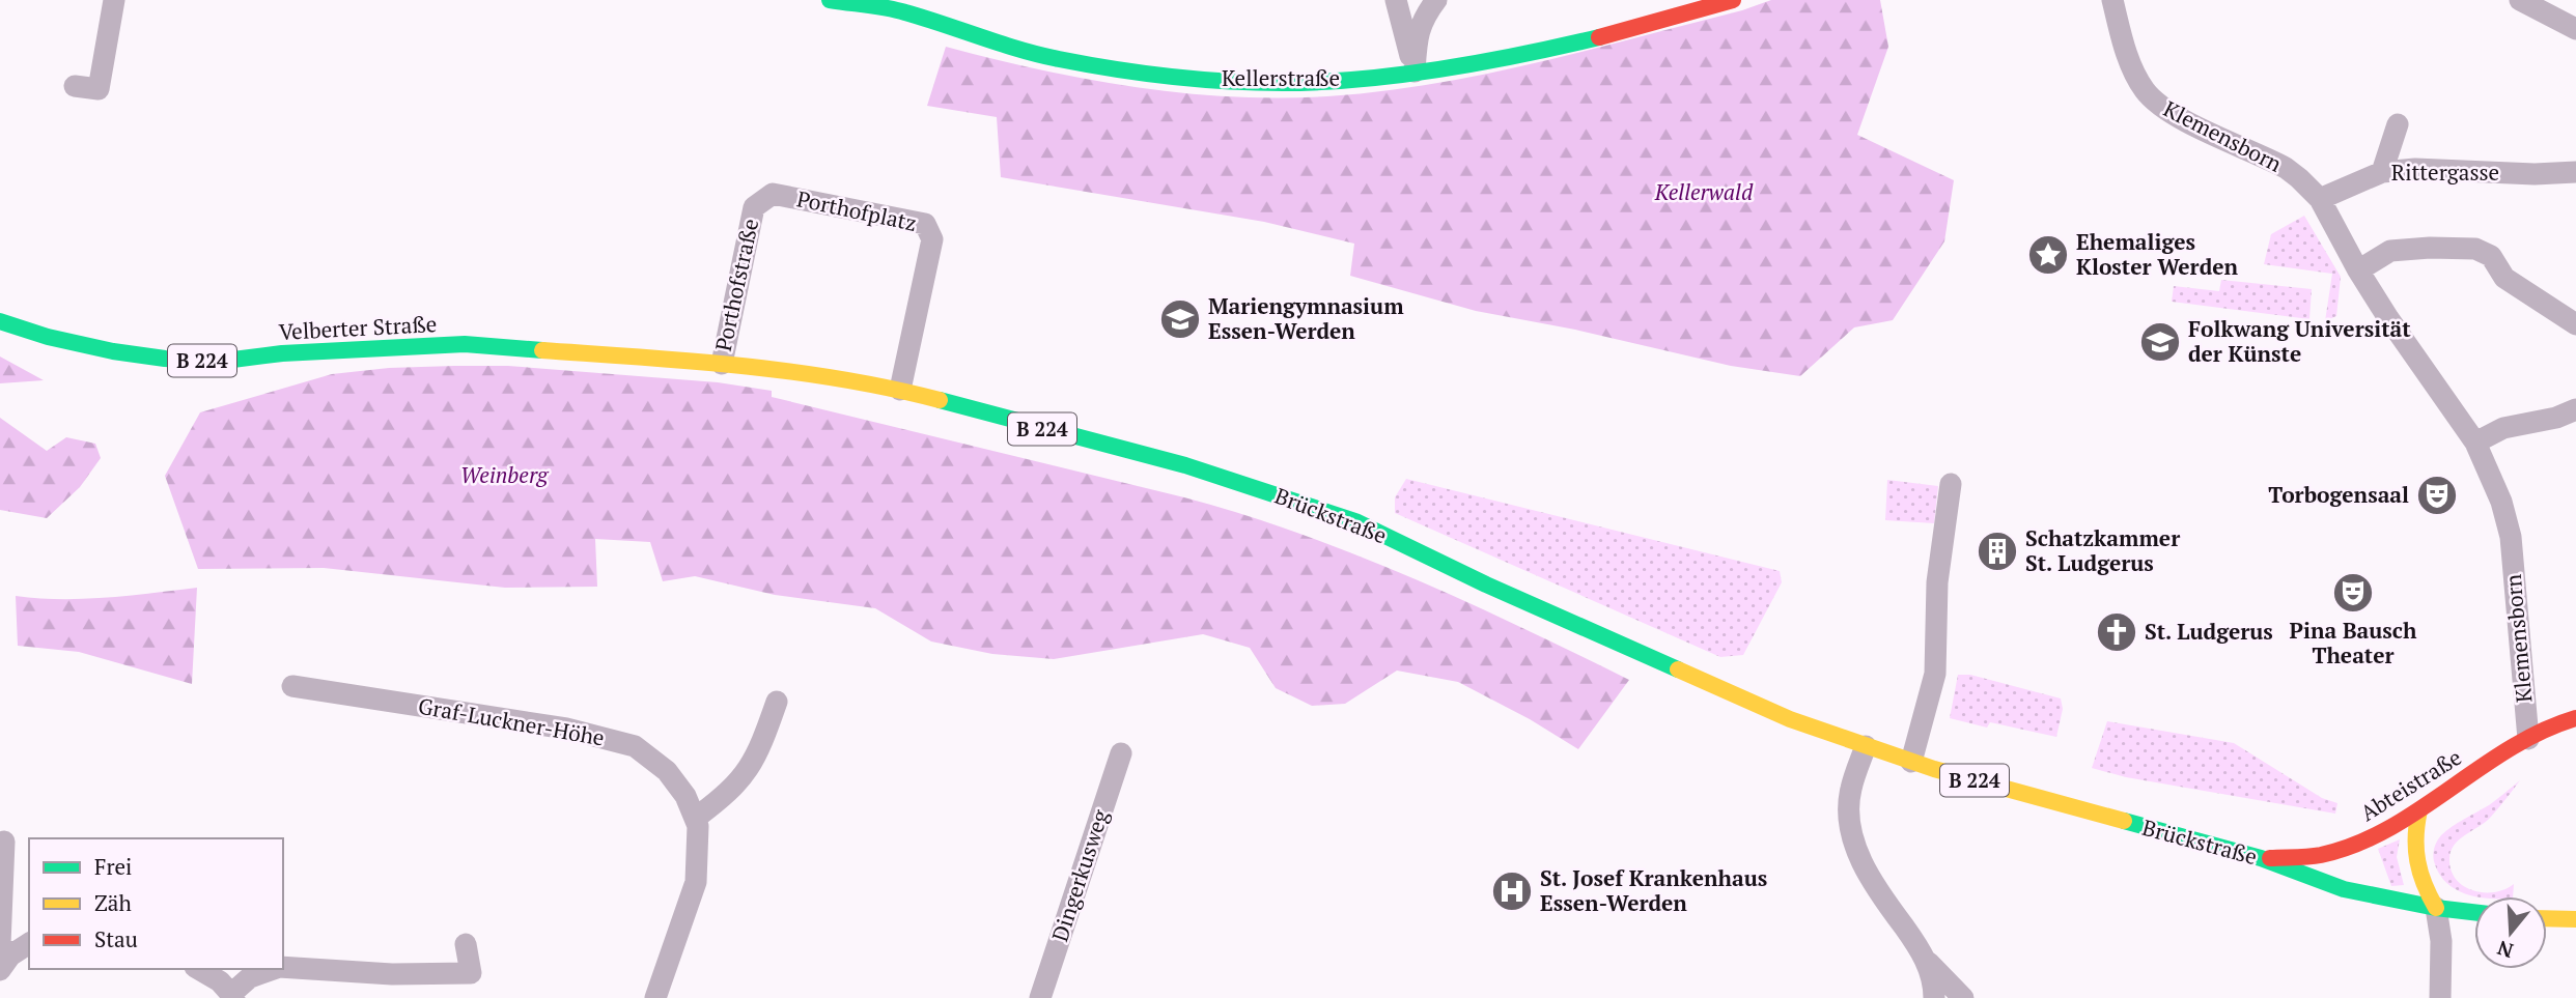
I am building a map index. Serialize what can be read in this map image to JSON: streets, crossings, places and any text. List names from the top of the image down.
{
  "streets": {
    "main road": [
      "Kellerstraße",
      "Velberter Straße",
      "B 224",
      "Brückstraße",
      "Abteistraße"
    ],
    "street": [
      "Klemensborn",
      "Rittergasse",
      "Porthofplatz",
      "Porthofstraße",
      "Graf-Luckner-Höhe",
      "Dingerkusweg"
    ]
  },
  "crossings": [
    ["Klemensborn", "Rittergasse"],
    ["Klemensborn", "Abteistraße"],
    ["Porthofplatz", "Porthofstraße"],
    ["Porthofplatz", "Brückstraße"],
    ["Porthofstraße", "Velberter Straße"],
    ["Porthofstraße", "Brückstraße"],
    ["Velberter Straße", "Brückstraße"],
    ["Brückstraße", "Abteistraße"]
  ],
  "parks": ["Kellerwald", "Weinberg"],
  "places": {
    "place": ["Ehemaliges Kloster Werden"],
    "school or university": ["Mariengymnasium Essen-Werden", "Folkwang Universität der Künste"],
    "theatre": ["Torbogensaal", "Pina Bausch Theater"],
    "building": ["Schatzkammer St. Ludgerus"],
    "church": ["St. Ludgerus"],
    "hospital": ["St. Josef Krankenhaus Essen-Werden"]
  },
  "legend": ["Frei", "Zäh", "Stau"],
  "north": "bottom"
}
